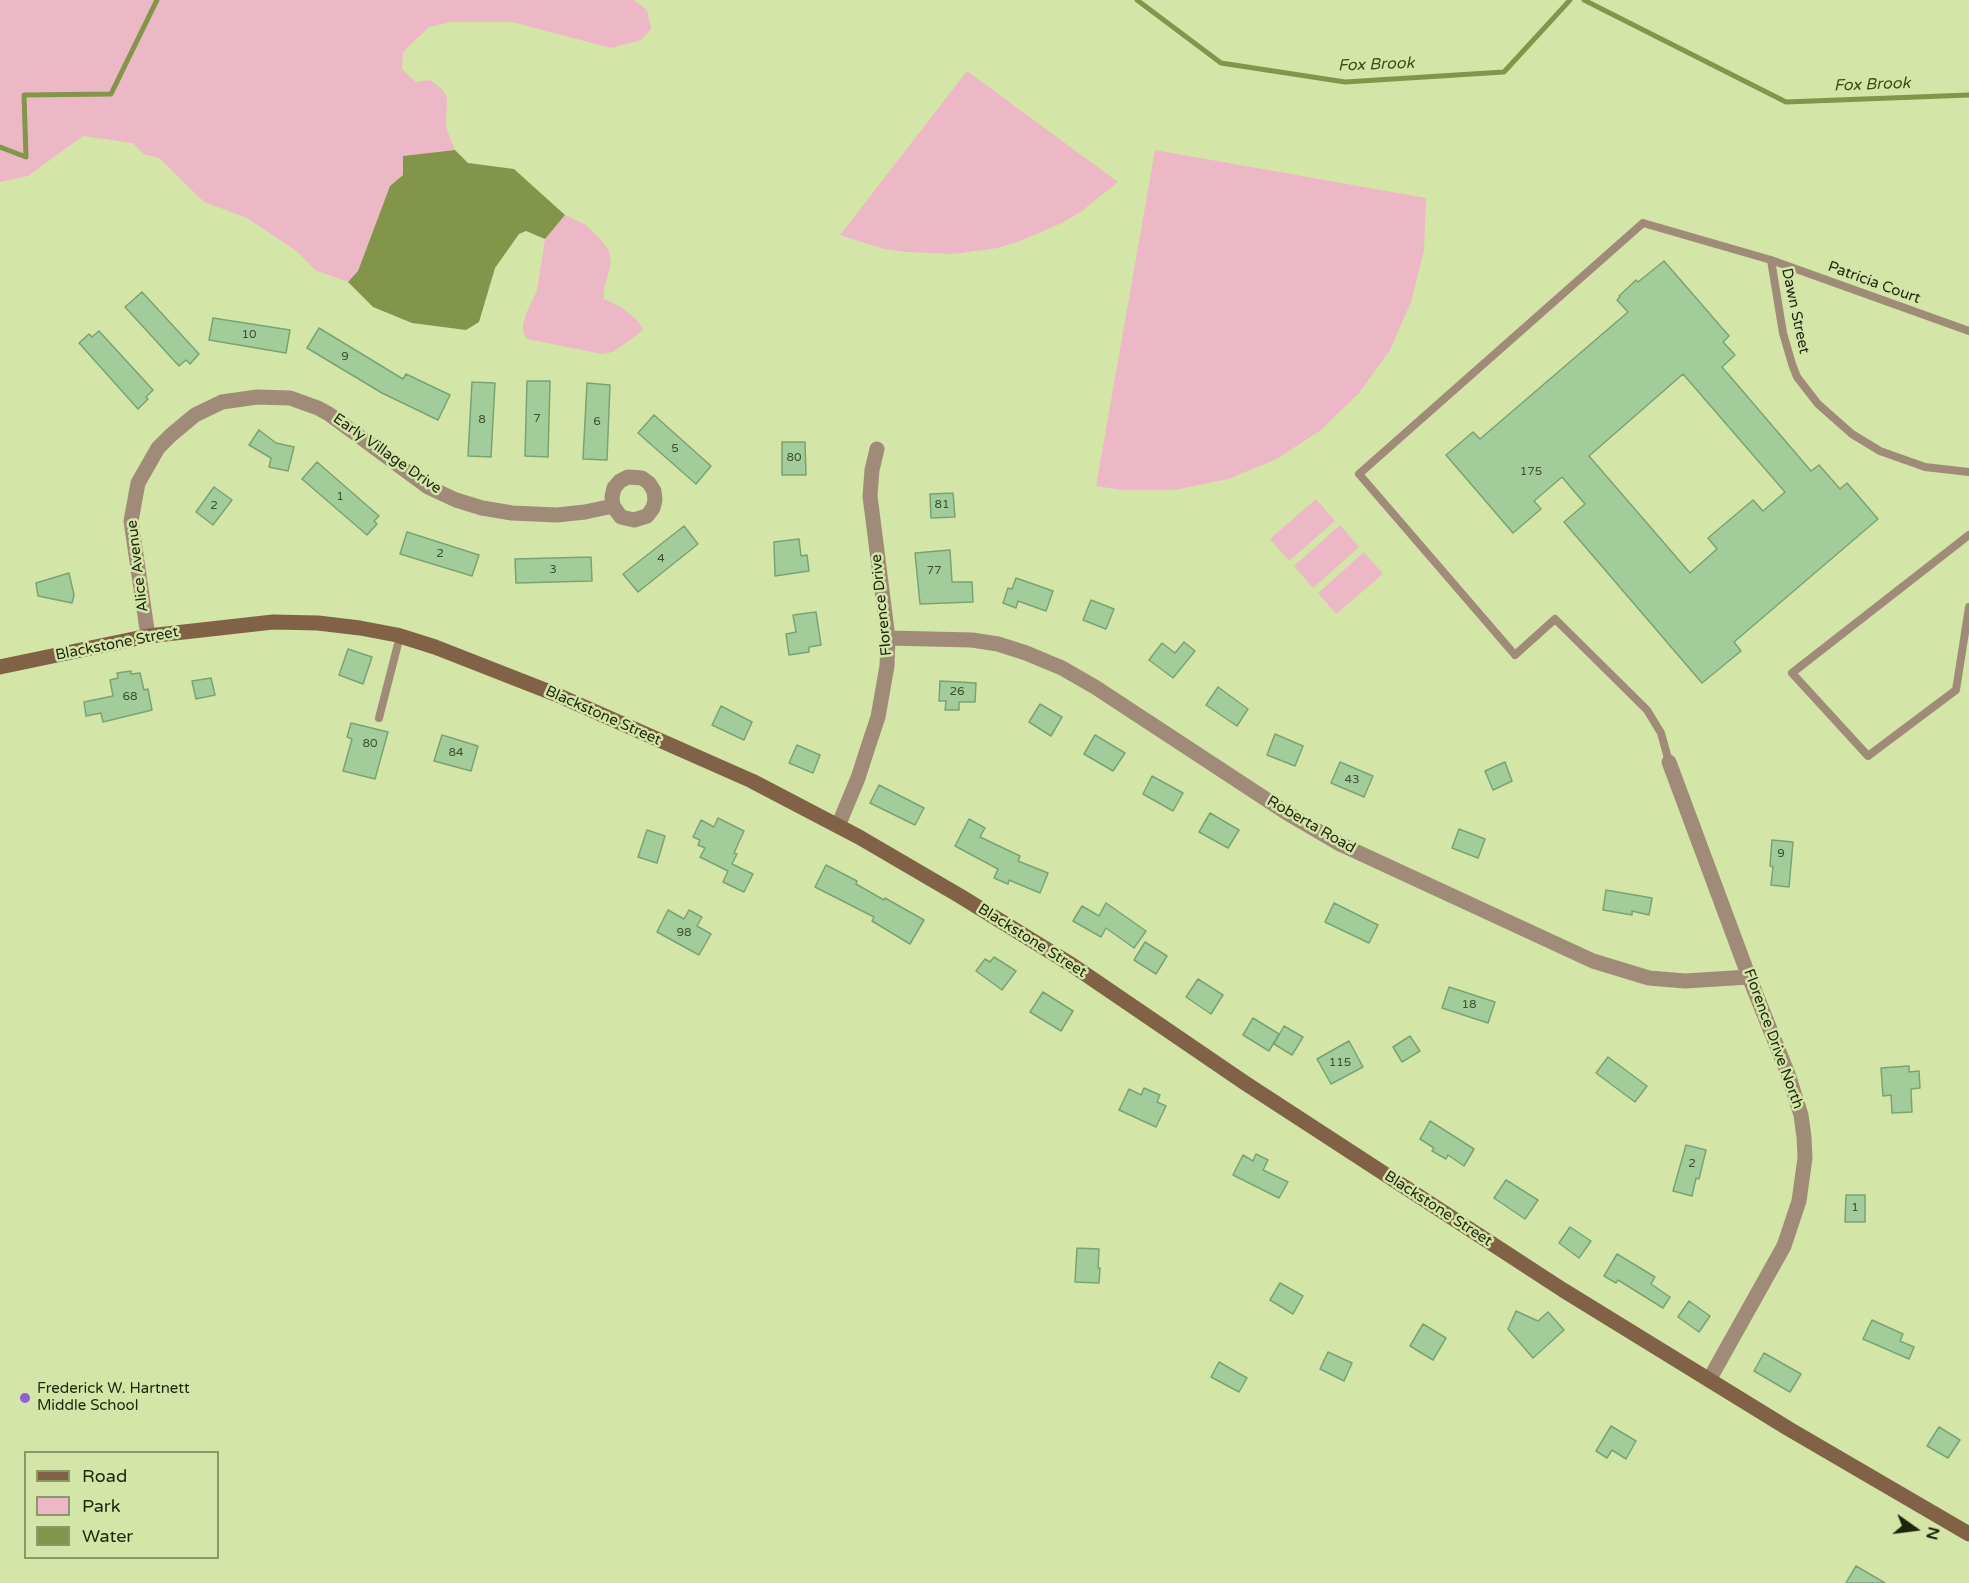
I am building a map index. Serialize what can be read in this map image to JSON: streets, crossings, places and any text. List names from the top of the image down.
{
  "streets": {
    "main road": ["Blackstone Street"],
    "street": [
      "Early Village Drive",
      "Alice Avenue",
      "Florence Drive",
      "Roberta Road",
      "Florence Drive North"
    ],
    "lane": ["Patricia Court", "Dawn Street"]
  },
  "crossings": [
    ["Patricia Court", "Dawn Street"],
    ["Patricia Court", "Florence Drive North"],
    ["Early Village Drive", "Alice Avenue"],
    ["Alice Avenue", "Blackstone Street"],
    ["Florence Drive", "Blackstone Street"],
    ["Florence Drive", "Roberta Road"],
    ["Blackstone Street", "Florence Drive North"],
    ["Roberta Road", "Florence Drive North"]
  ],
  "water": ["Fox Brook"],
  "places": ["Frederick W. Hartnett Middle School"],
  "house_numbers": [
    "10",
    "9",
    "7",
    "8",
    "6",
    "5",
    "80",
    "175",
    "1",
    "81",
    "2",
    "2",
    "4",
    "3",
    "77",
    "26",
    "68",
    "80",
    "84",
    "43",
    "9",
    "98",
    "18",
    "115",
    "2",
    "1"
  ],
  "legend": ["Road", "Park", "Water"],
  "north": "right"
}
